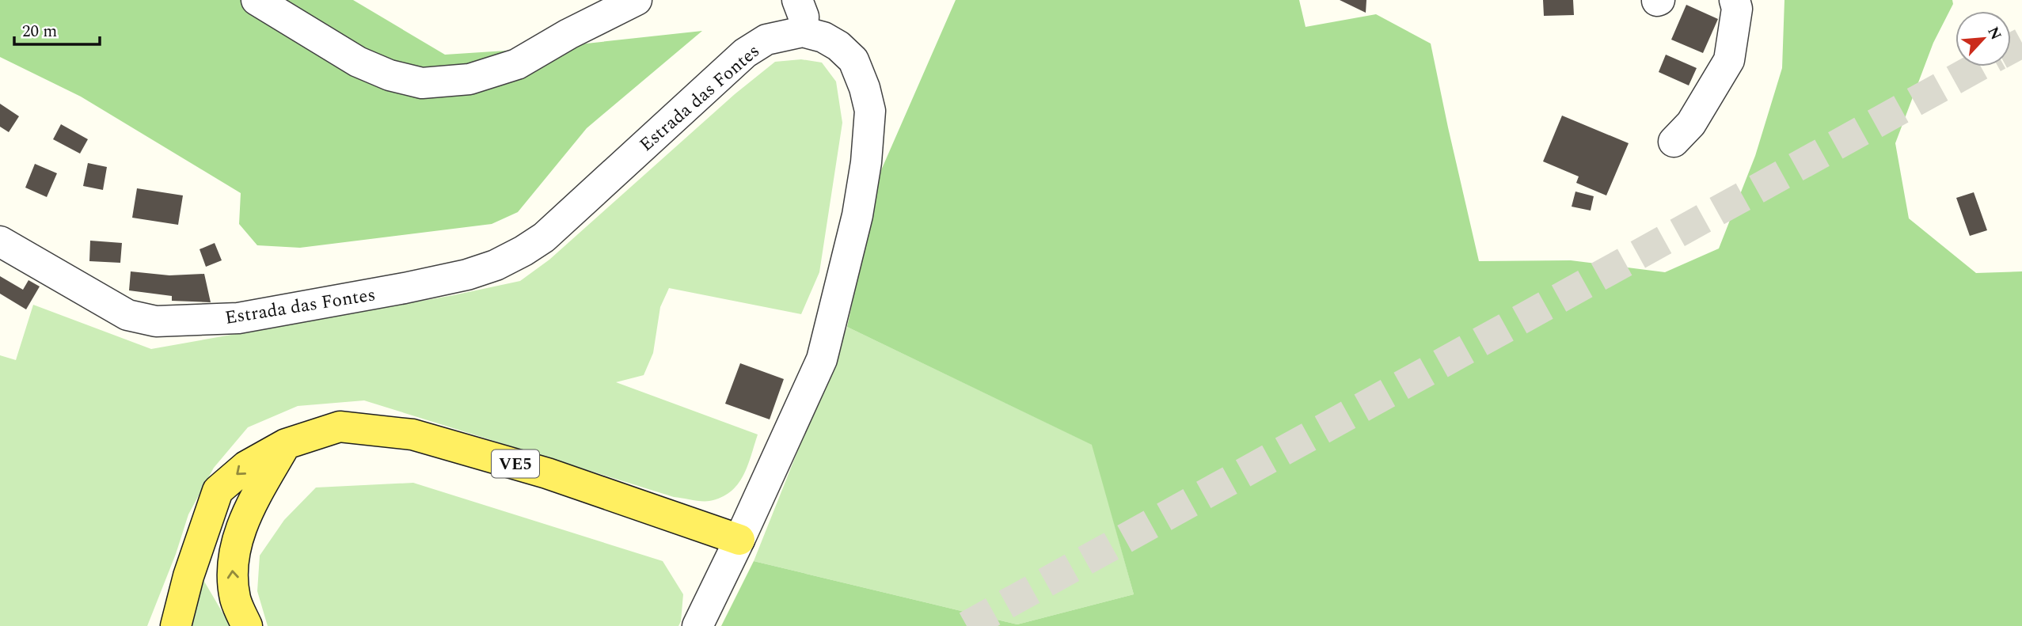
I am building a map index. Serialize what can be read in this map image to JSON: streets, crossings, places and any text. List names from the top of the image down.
{
  "streets": {
    "main road": ["VE5"],
    "street": ["Estrada das Fontes"]
  },
  "scale_bar": "20 m",
  "north": "top right"
}
